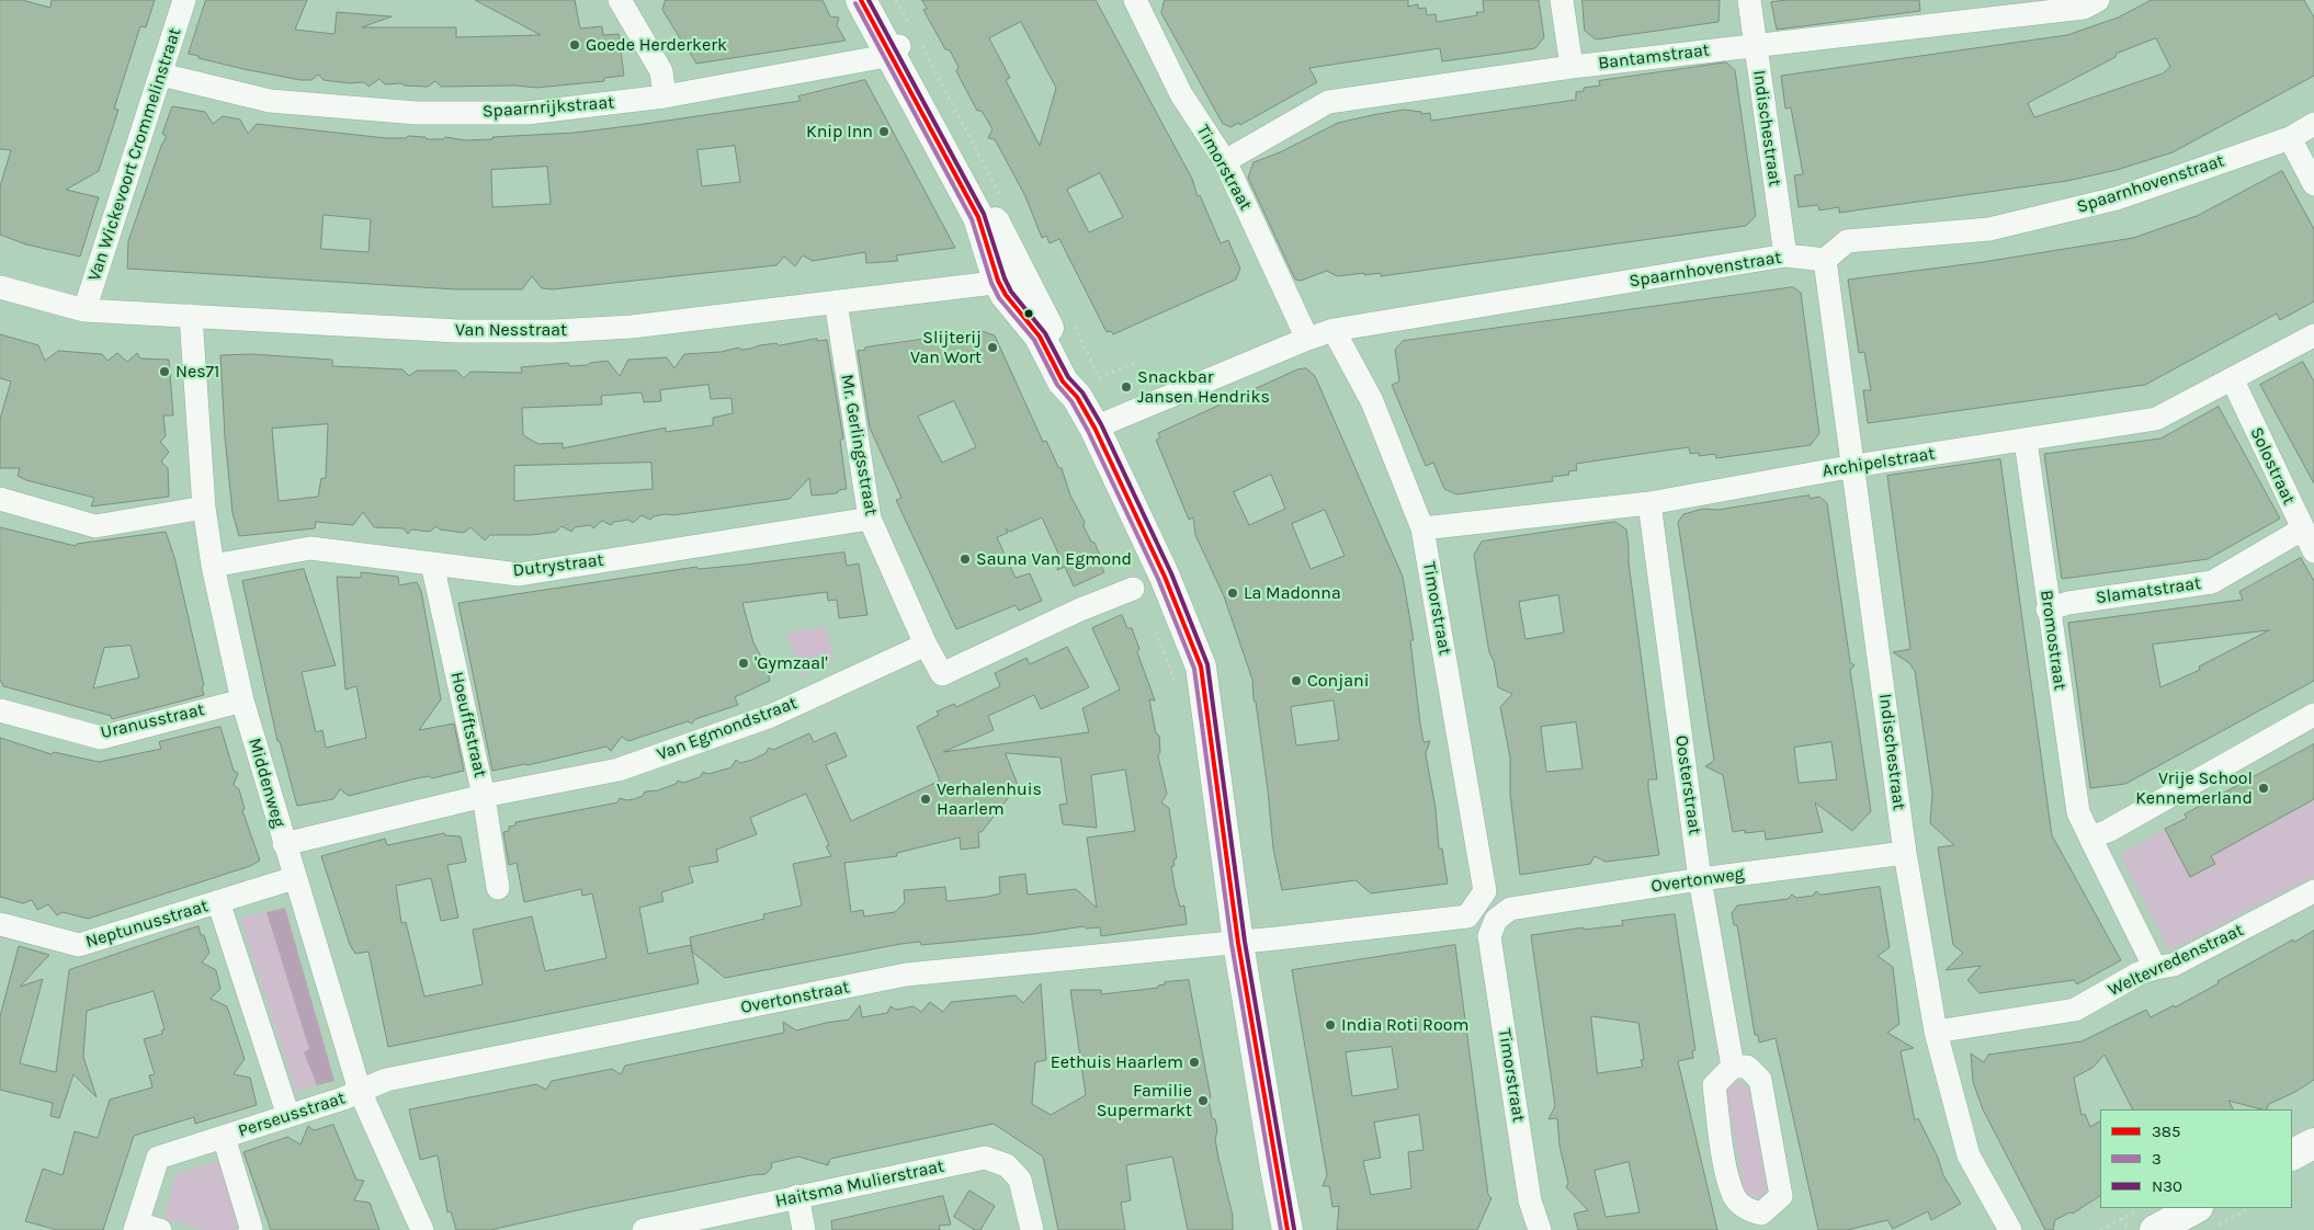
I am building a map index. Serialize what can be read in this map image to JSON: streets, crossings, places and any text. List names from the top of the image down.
{
  "streets": {
    "street": [
      "Bantamstraat",
      "Spaarnrijkstraat",
      "Indischestraat",
      "Van Wickevoort Crommelinstraat",
      "Timorstraat",
      "Spaarnhovenstraat",
      "Van Nesstraat",
      "Mr. Gerlingsstraat",
      "Archipelstraat",
      "Solostraat",
      "Dutrystraat",
      "Slamatstraat",
      "Bromostraat",
      "Uranusstraat",
      "Hoeufftstraat",
      "Van Egmondstraat",
      "Middenweg",
      "Oosterstraat",
      "Overtonweg",
      "Neptunusstraat",
      "Weltevredenstraat",
      "Overtonstraat",
      "Perseusstraat",
      "Haitsma Mulierstraat"
    ]
  },
  "crossings": [
    ["Bantamstraat", "Indischestraat"],
    ["Bantamstraat", "Timorstraat"],
    ["Spaarnrijkstraat", "Van Wickevoort Crommelinstraat"],
    ["Indischestraat", "Spaarnhovenstraat"],
    ["Indischestraat", "Archipelstraat"],
    ["Indischestraat", "Overtonweg"],
    ["Indischestraat", "Weltevredenstraat"],
    ["Van Wickevoort Crommelinstraat", "Van Nesstraat"],
    ["Timorstraat", "Spaarnhovenstraat"],
    ["Timorstraat", "Archipelstraat"],
    ["Timorstraat", "Overtonweg"],
    ["Timorstraat", "Overtonstraat"],
    ["Van Nesstraat", "Mr. Gerlingsstraat"],
    ["Van Nesstraat", "Middenweg"],
    ["Mr. Gerlingsstraat", "Dutrystraat"],
    ["Mr. Gerlingsstraat", "Van Egmondstraat"],
    ["Archipelstraat", "Solostraat"],
    ["Archipelstraat", "Bromostraat"],
    ["Archipelstraat", "Oosterstraat"],
    ["Solostraat", "Slamatstraat"],
    ["Dutrystraat", "Hoeufftstraat"],
    ["Dutrystraat", "Middenweg"],
    ["Slamatstraat", "Bromostraat"],
    ["Bromostraat", "Weltevredenstraat"],
    ["Uranusstraat", "Middenweg"],
    ["Hoeufftstraat", "Van Egmondstraat"],
    ["Van Egmondstraat", "Middenweg"],
    ["Middenweg", "Neptunusstraat"],
    ["Middenweg", "Overtonstraat"],
    ["Middenweg", "Perseusstraat"],
    ["Oosterstraat", "Overtonweg"],
    ["Overtonstraat", "Perseusstraat"]
  ],
  "places": [
    "Goede Herderkerk",
    "Knip Inn",
    "Slijterij Van Wort",
    "Nes71",
    "Snackbar Jansen Hendriks",
    "Sauna Van Egmond",
    "La Madonna",
    "'Gymzaal'",
    "Conjani",
    "Vrije School Kennemerland",
    "Verhalenhuis Haarlem",
    "India Roti Room",
    "Eethuis Haarlem",
    "Familie Supermarkt"
  ],
  "lines": ["transit line 385", "transit line N30", "transit line 3"],
  "legend": ["385", "3", "N30"]
}
